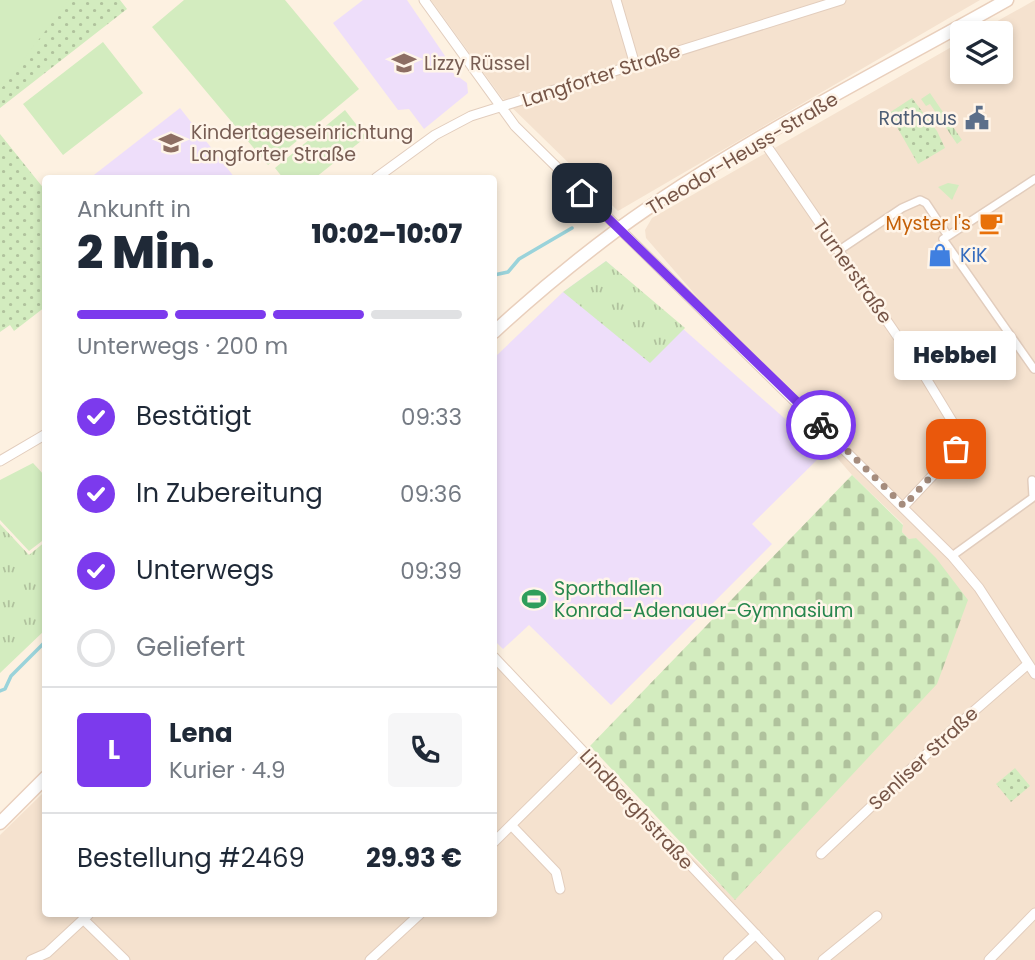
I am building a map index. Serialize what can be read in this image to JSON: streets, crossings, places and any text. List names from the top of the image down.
{
  "streets": {
    "main road": ["Theodor-Heuss-Straße"],
    "street": [
      "Langforter Straße",
      "Turnerstraße",
      "Senliser Straße",
      "Lindberghstraße"
    ]
  },
  "crossings": [
    ["Theodor-Heuss-Straße", "Turnerstraße"]
  ],
  "places": {
    "school or university": ["Lizzy Rüssel", "Kindertageseinrichtung Langforter Straße"],
    "public building": ["Rathaus"],
    "cafe": ["Myster I's"],
    "shop": ["KiK"],
    "other": ["Hebbel"],
    "sports": ["Sporthallen Konrad-Adenauer-Gymnasium"]
  },
  "page": {
    "heading": ["2 Min.", "Ankunft in", "10:02–10:07"],
    "panel": [
      "Lena",
      "Kurier · 4.9",
      "Bestellung #2469",
      "29.93 €"
    ],
    "bar": "Unterwegs · 200 m",
    "bubble": "Hebbel",
    "list": [
      ["Bestätigt", "09:33"],
      ["In Zubereitung", "09:36"],
      ["Unterwegs", "09:39"],
      "Geliefert"
    ],
    "round": "L"
  }
}
